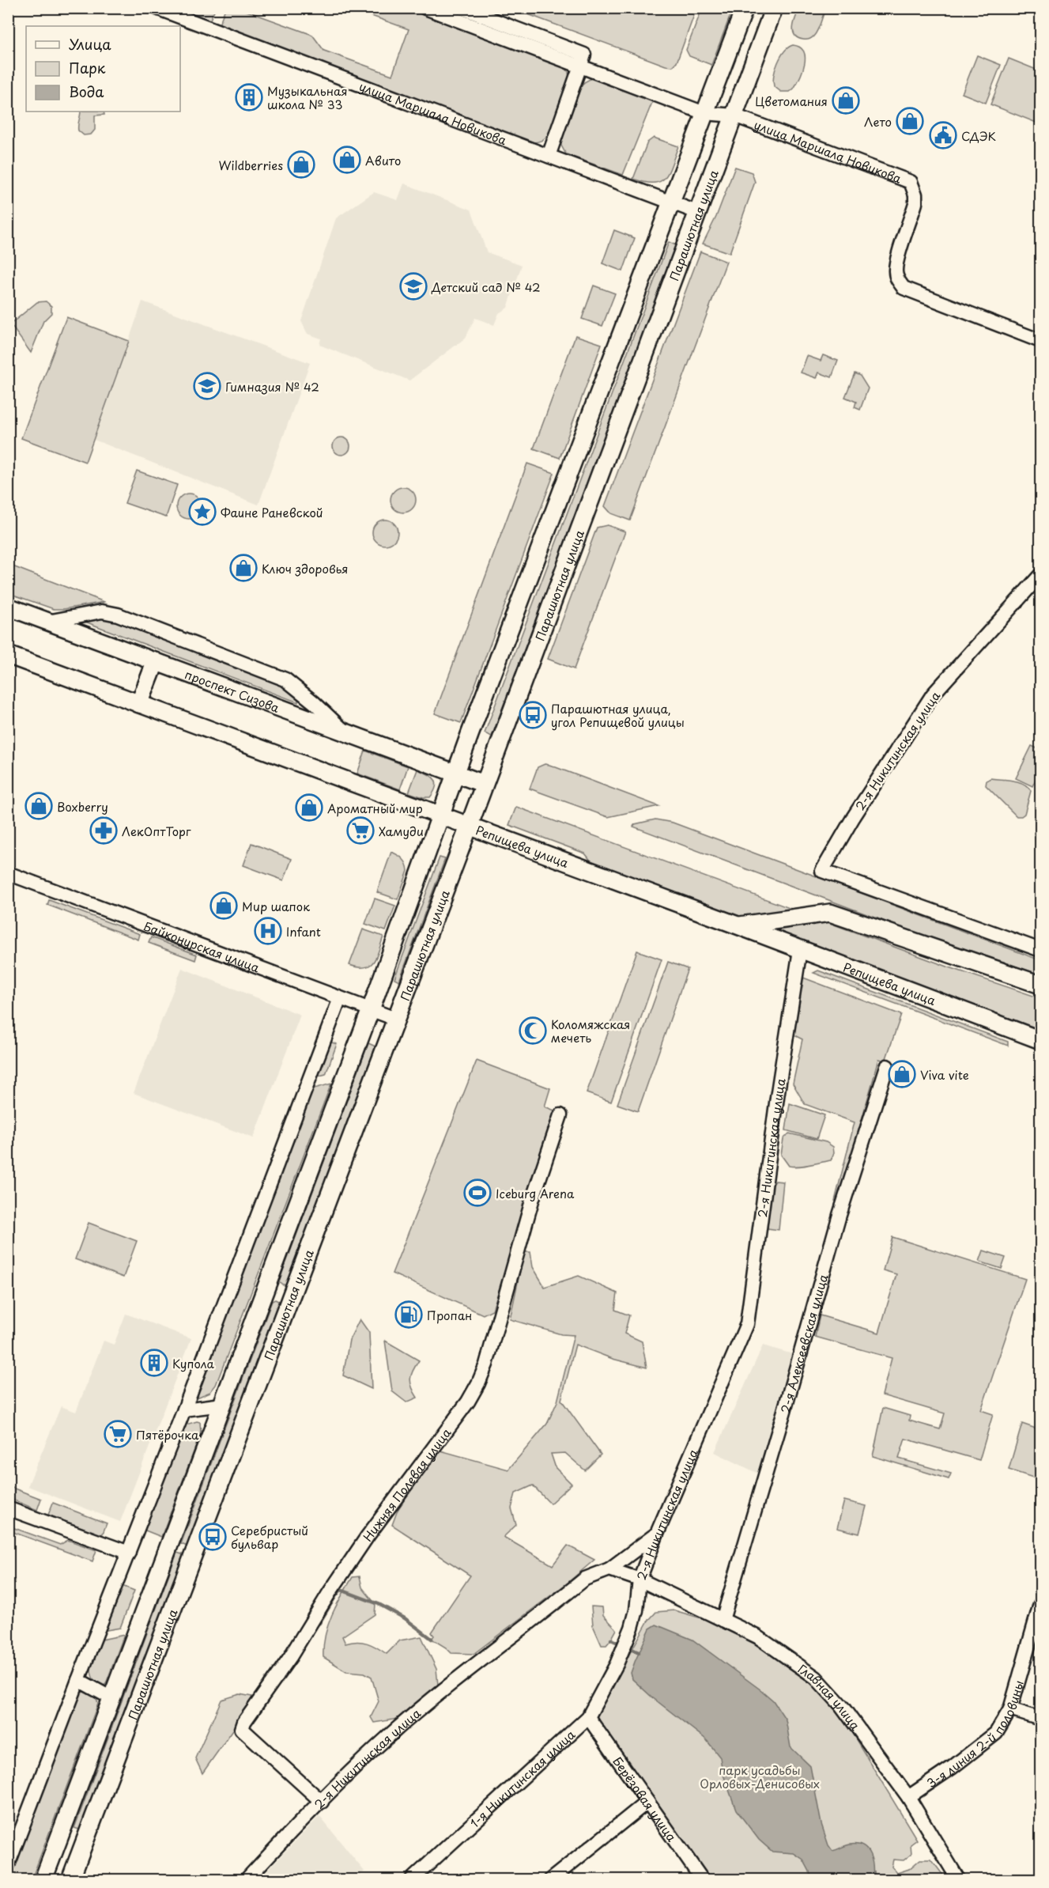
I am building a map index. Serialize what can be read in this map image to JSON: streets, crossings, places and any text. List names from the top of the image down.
{
  "streets": {
    "main road": ["Парашютная улица", "проспект Сизова", "Репищева улица"],
    "street": [
      "улица Маршала Новикова",
      "2-я Никитинская улица",
      "Байконурская улица",
      "2-я Алексеевская улица",
      "Нижняя Полевая улица",
      "Главная улица",
      "3-я линия 2-й половины",
      "1-я Никитинская улица",
      "Берёзовая улица"
    ]
  },
  "crossings": [
    ["улица Маршала Новикова", "Парашютная улица"],
    ["Парашютная улица", "проспект Сизова"],
    ["Парашютная улица", "Репищева улица"],
    ["Парашютная улица", "Байконурская улица"],
    ["2-я Никитинская улица", "Репищева улица"],
    ["2-я Никитинская улица", "Нижняя Полевая улица"],
    ["2-я Никитинская улица", "Главная улица"],
    ["2-я Никитинская улица", "1-я Никитинская улица"],
    ["2-я Алексеевская улица", "Главная улица"],
    ["Главная улица", "3-я линия 2-й половины"],
    ["Главная улица", "1-я Никитинская улица"],
    ["1-я Никитинская улица", "Берёзовая улица"]
  ],
  "parks": ["парк усадьбы Орловых-Денисовых"],
  "places": {
    "building": ["Музыкальная школа № 33", "Купола"],
    "shop": [
      "Цветомания",
      "Лето",
      "Авито",
      "Wildberries",
      "Ключ здоровья",
      "Boxberry",
      "Ароматный мир",
      "Мир шапок",
      "Viva vite"
    ],
    "public building": ["СДЭК"],
    "school or university": ["Детский сад № 42", "Гимназия № 42"],
    "place": ["Фаине Раневской"],
    "bus stop": ["Парашютная улица, угол Репищевой улицы", "Серебристый бульвар"],
    "pharmacy": ["ЛекОптТорг"],
    "supermarket": ["Хамуди", "Пятёрочка"],
    "hospital": ["Infant"],
    "mosque": ["Коломяжская мечеть"],
    "sports": ["Iceburg Arena"],
    "fuel station": ["Пропан"]
  },
  "legend": ["Улица", "Парк", "Вода"]
}
